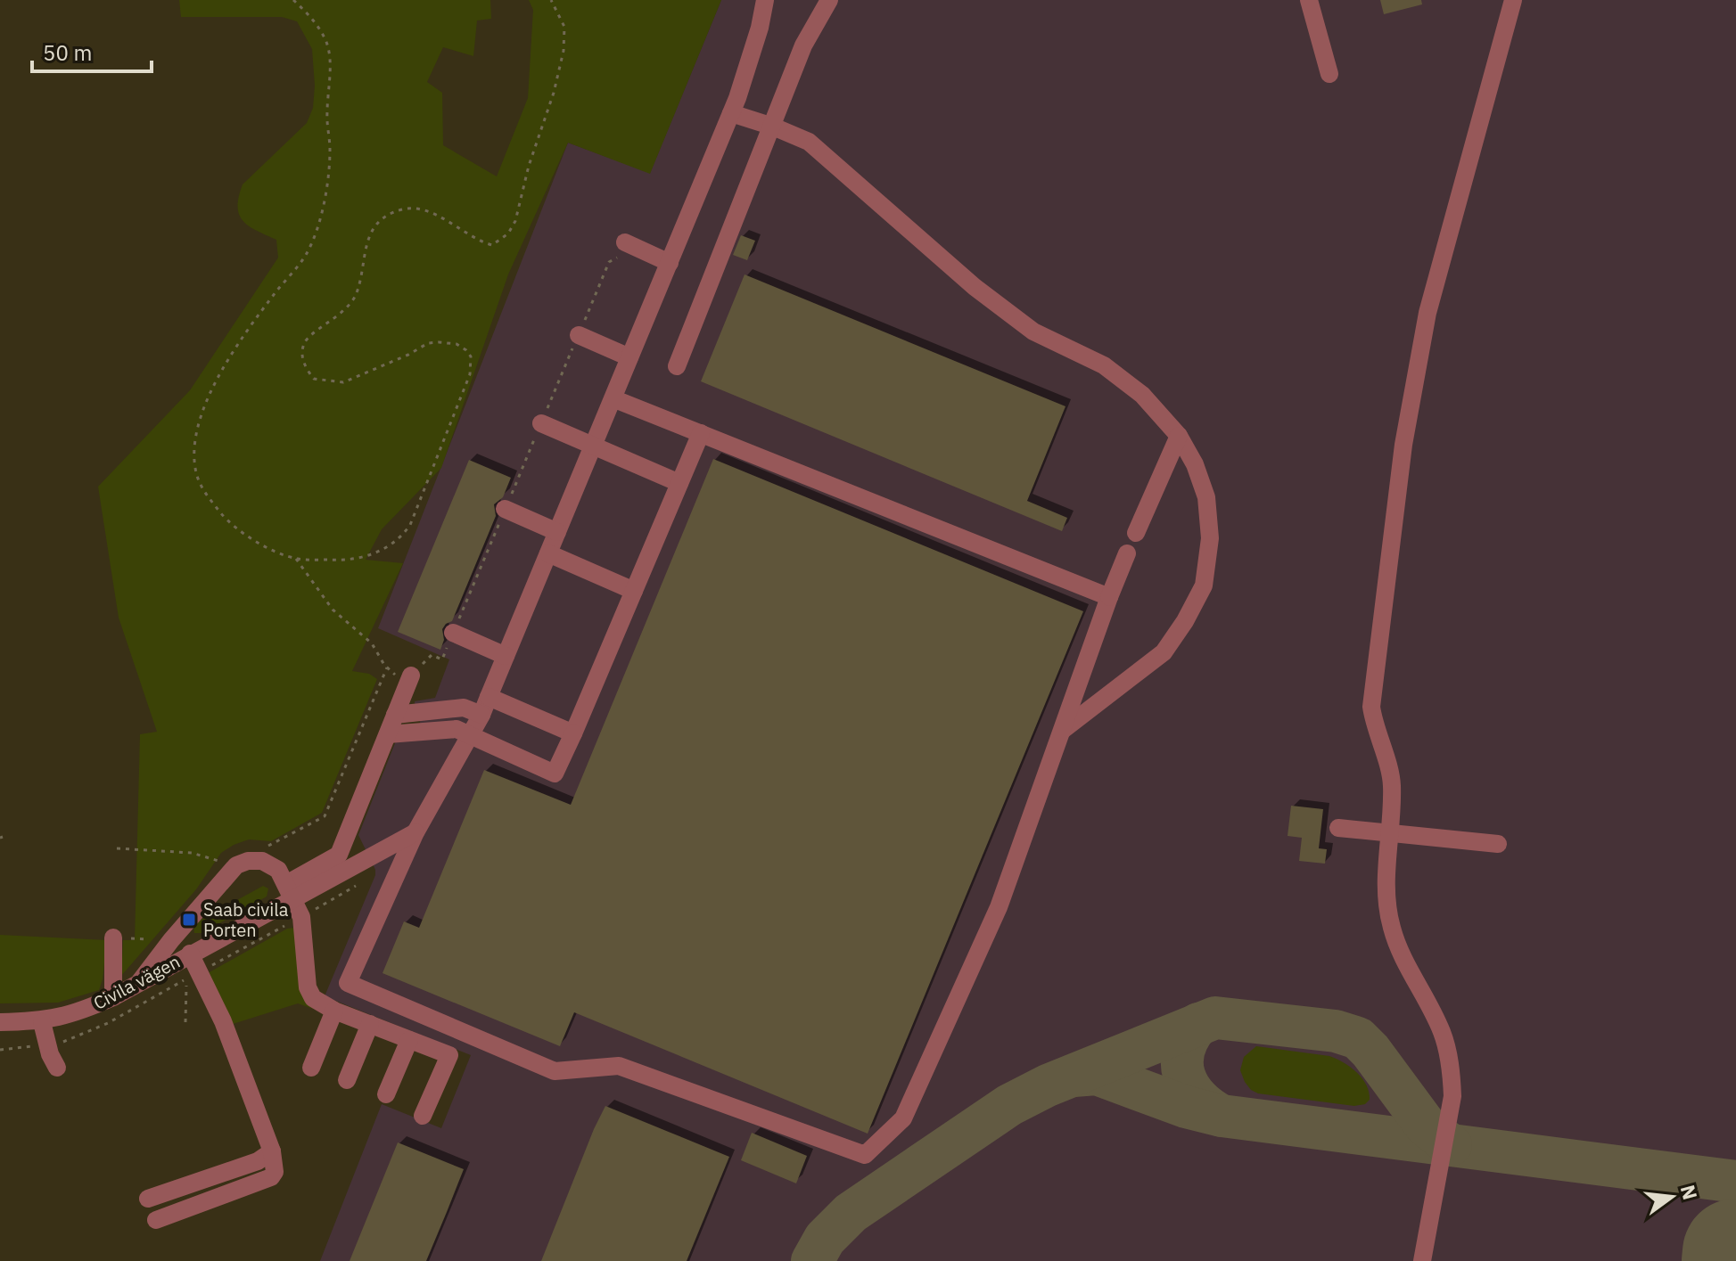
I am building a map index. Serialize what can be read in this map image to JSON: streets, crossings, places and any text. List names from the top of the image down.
{
  "streets": {
    "street": ["Civila vägen"]
  },
  "places": {
    "transit": ["Saab civila Porten"]
  },
  "scale_bar": "50 m",
  "north": "right"
}
